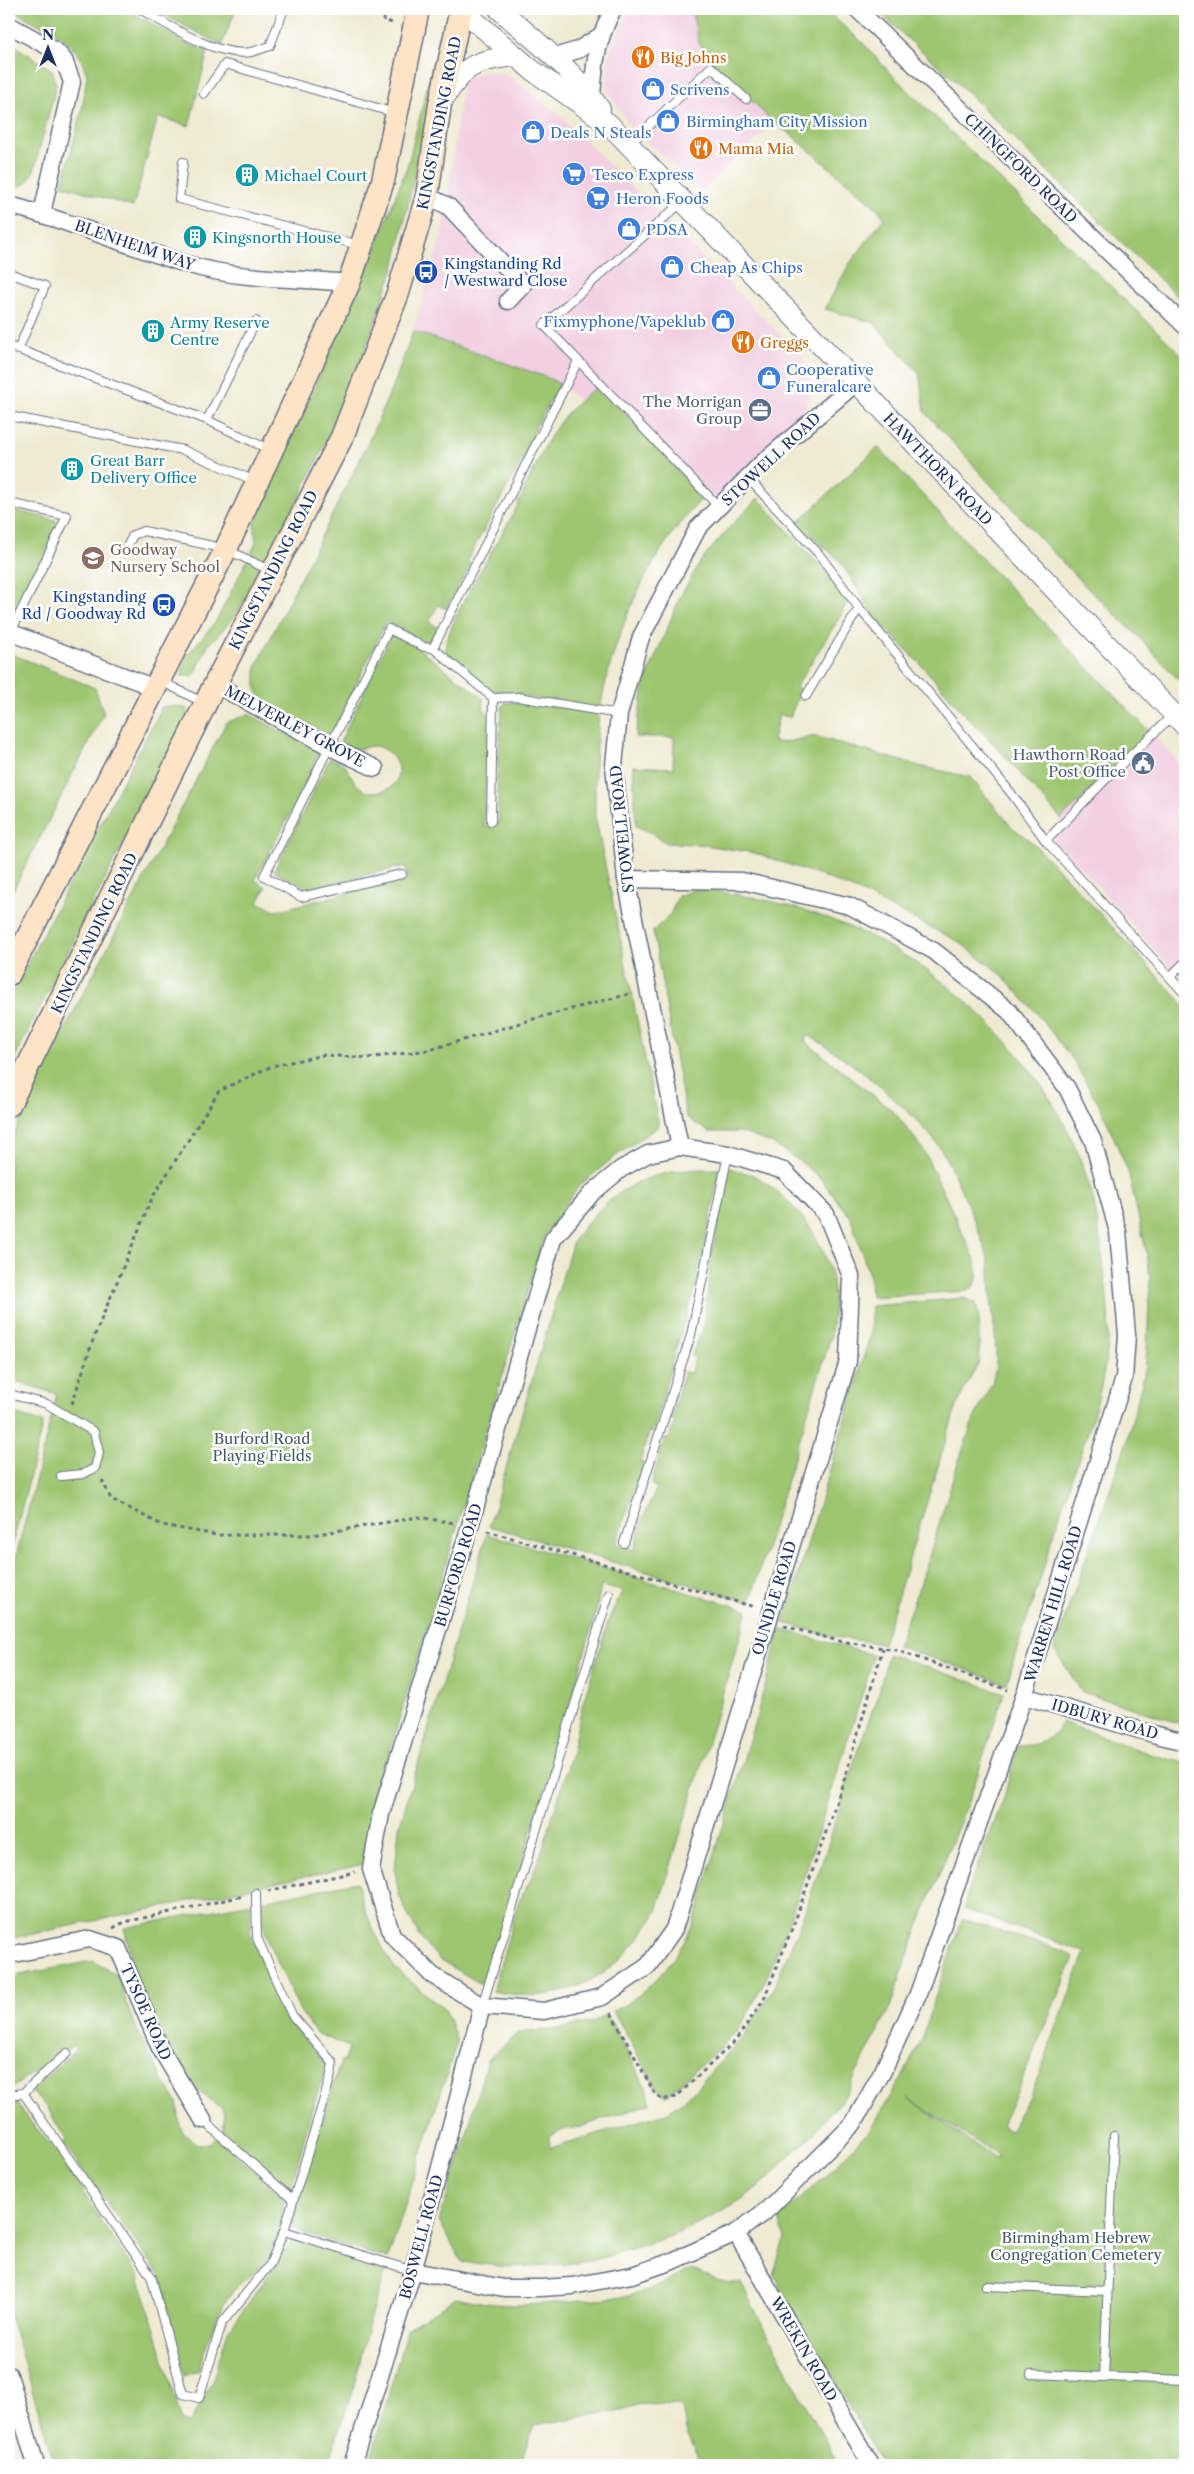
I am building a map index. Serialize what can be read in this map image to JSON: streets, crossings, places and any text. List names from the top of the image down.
{
  "streets": {
    "main road": ["KINGSTANDING ROAD"],
    "street": [
      "CHINGFORD ROAD",
      "BLENHEIM WAY",
      "STOWELL ROAD",
      "HAWTHORN ROAD",
      "MELVERLEY GROVE",
      "BURFORD ROAD",
      "OUNDLE ROAD",
      "WARREN HILL ROAD",
      "IDBURY ROAD",
      "TYSOE ROAD",
      "BOSWELL ROAD",
      "WREKIN ROAD"
    ]
  },
  "crossings": [
    ["KINGSTANDING ROAD", "HAWTHORN ROAD"],
    ["KINGSTANDING ROAD", "MELVERLEY GROVE"],
    ["STOWELL ROAD", "HAWTHORN ROAD"],
    ["STOWELL ROAD", "BURFORD ROAD"],
    ["STOWELL ROAD", "OUNDLE ROAD"],
    ["STOWELL ROAD", "WARREN HILL ROAD"],
    ["BURFORD ROAD", "OUNDLE ROAD"],
    ["BURFORD ROAD", "BOSWELL ROAD"],
    ["OUNDLE ROAD", "BOSWELL ROAD"],
    ["WARREN HILL ROAD", "IDBURY ROAD"],
    ["WARREN HILL ROAD", "BOSWELL ROAD"],
    ["WARREN HILL ROAD", "WREKIN ROAD"]
  ],
  "parks": ["Burford Road Playing Fields", "Birmingham Hebrew Congregation Cemetery"],
  "places": {
    "restaurant": ["Big Johns", "Mama Mia", "Greggs"],
    "shop": [
      "Scrivens",
      "Birmingham City Mission",
      "Deals N Steals",
      "PDSA",
      "Cheap As Chips",
      "Fixmyphone/Vapeklub",
      "Cooperative Funeralcare"
    ],
    "supermarket": ["Tesco Express", "Heron Foods"],
    "building": [
      "Michael Court",
      "Kingsnorth House",
      "Army Reserve Centre",
      "Great Barr Delivery Office"
    ],
    "bus stop": ["Kingstanding Rd / Westward Close", "Kingstanding Rd / Goodway Rd"],
    "office": ["The Morrigan Group"],
    "school or university": ["Goodway Nursery School"],
    "public building": ["Hawthorn Road Post Office"]
  },
  "north": "top"
}
